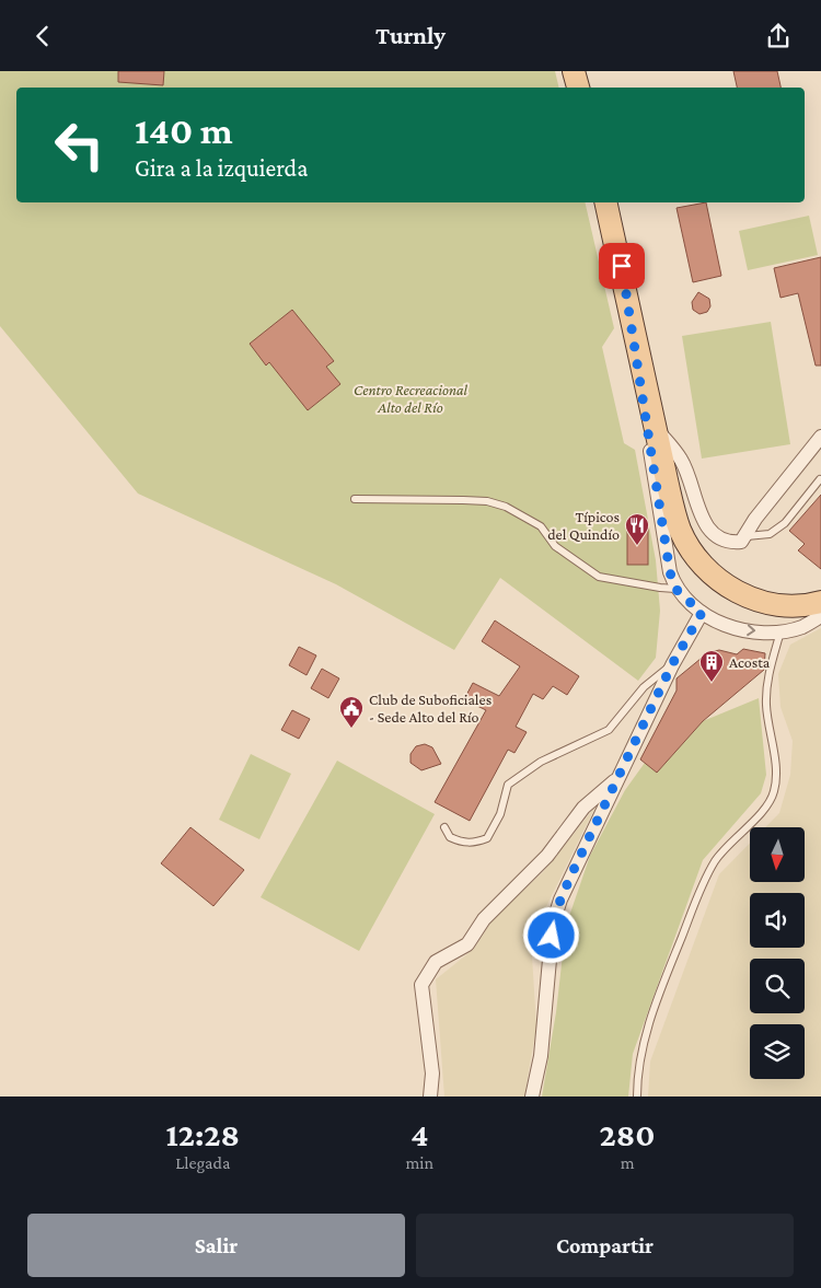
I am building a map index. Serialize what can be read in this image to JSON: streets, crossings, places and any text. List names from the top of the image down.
{
  "parks": ["Centro Recreacional Alto del Río"],
  "places": {
    "restaurant": ["Típicos del Quindío"],
    "building": ["Acosta"],
    "public building": ["Club de Suboficiales - Sede Alto del Río"]
  },
  "north": "bottom",
  "page": {
    "header": "Turnly",
    "turn": ["140 m", "Gira a la izquierda"],
    "eta": [
      "12:28",
      "Llegada",
      "4",
      "min",
      "280",
      "m"
    ],
    "buttons": ["Salir", "Compartir"]
  }
}
